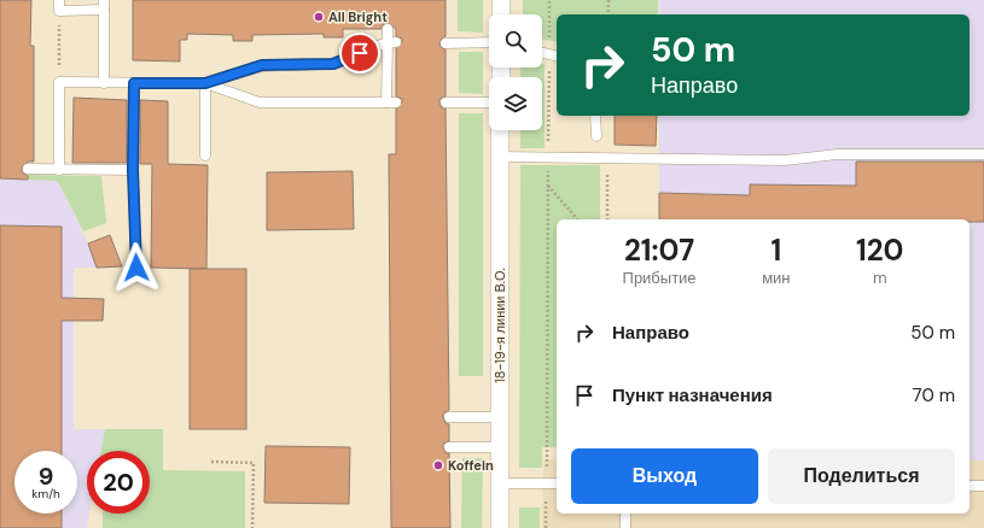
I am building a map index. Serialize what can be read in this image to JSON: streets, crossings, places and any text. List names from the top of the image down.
{
  "streets": {
    "street": ["18-19-я линии В.О."]
  },
  "places": ["All Bright", "Koffein"],
  "page": {
    "turn": ["50 m", "Направо"],
    "eta": [
      "21:07",
      "Прибытие",
      "1",
      "мин",
      "120",
      "m"
    ],
    "list": [
      {
        "name": "Направо",
        "value": "50 m"
      },
      {
        "name": "Пункт назначения",
        "value": "70 m"
      }
    ],
    "buttons": ["Выход", "Поделиться"],
    "speed": "9 km/h",
    "limit": "20"
  }
}
